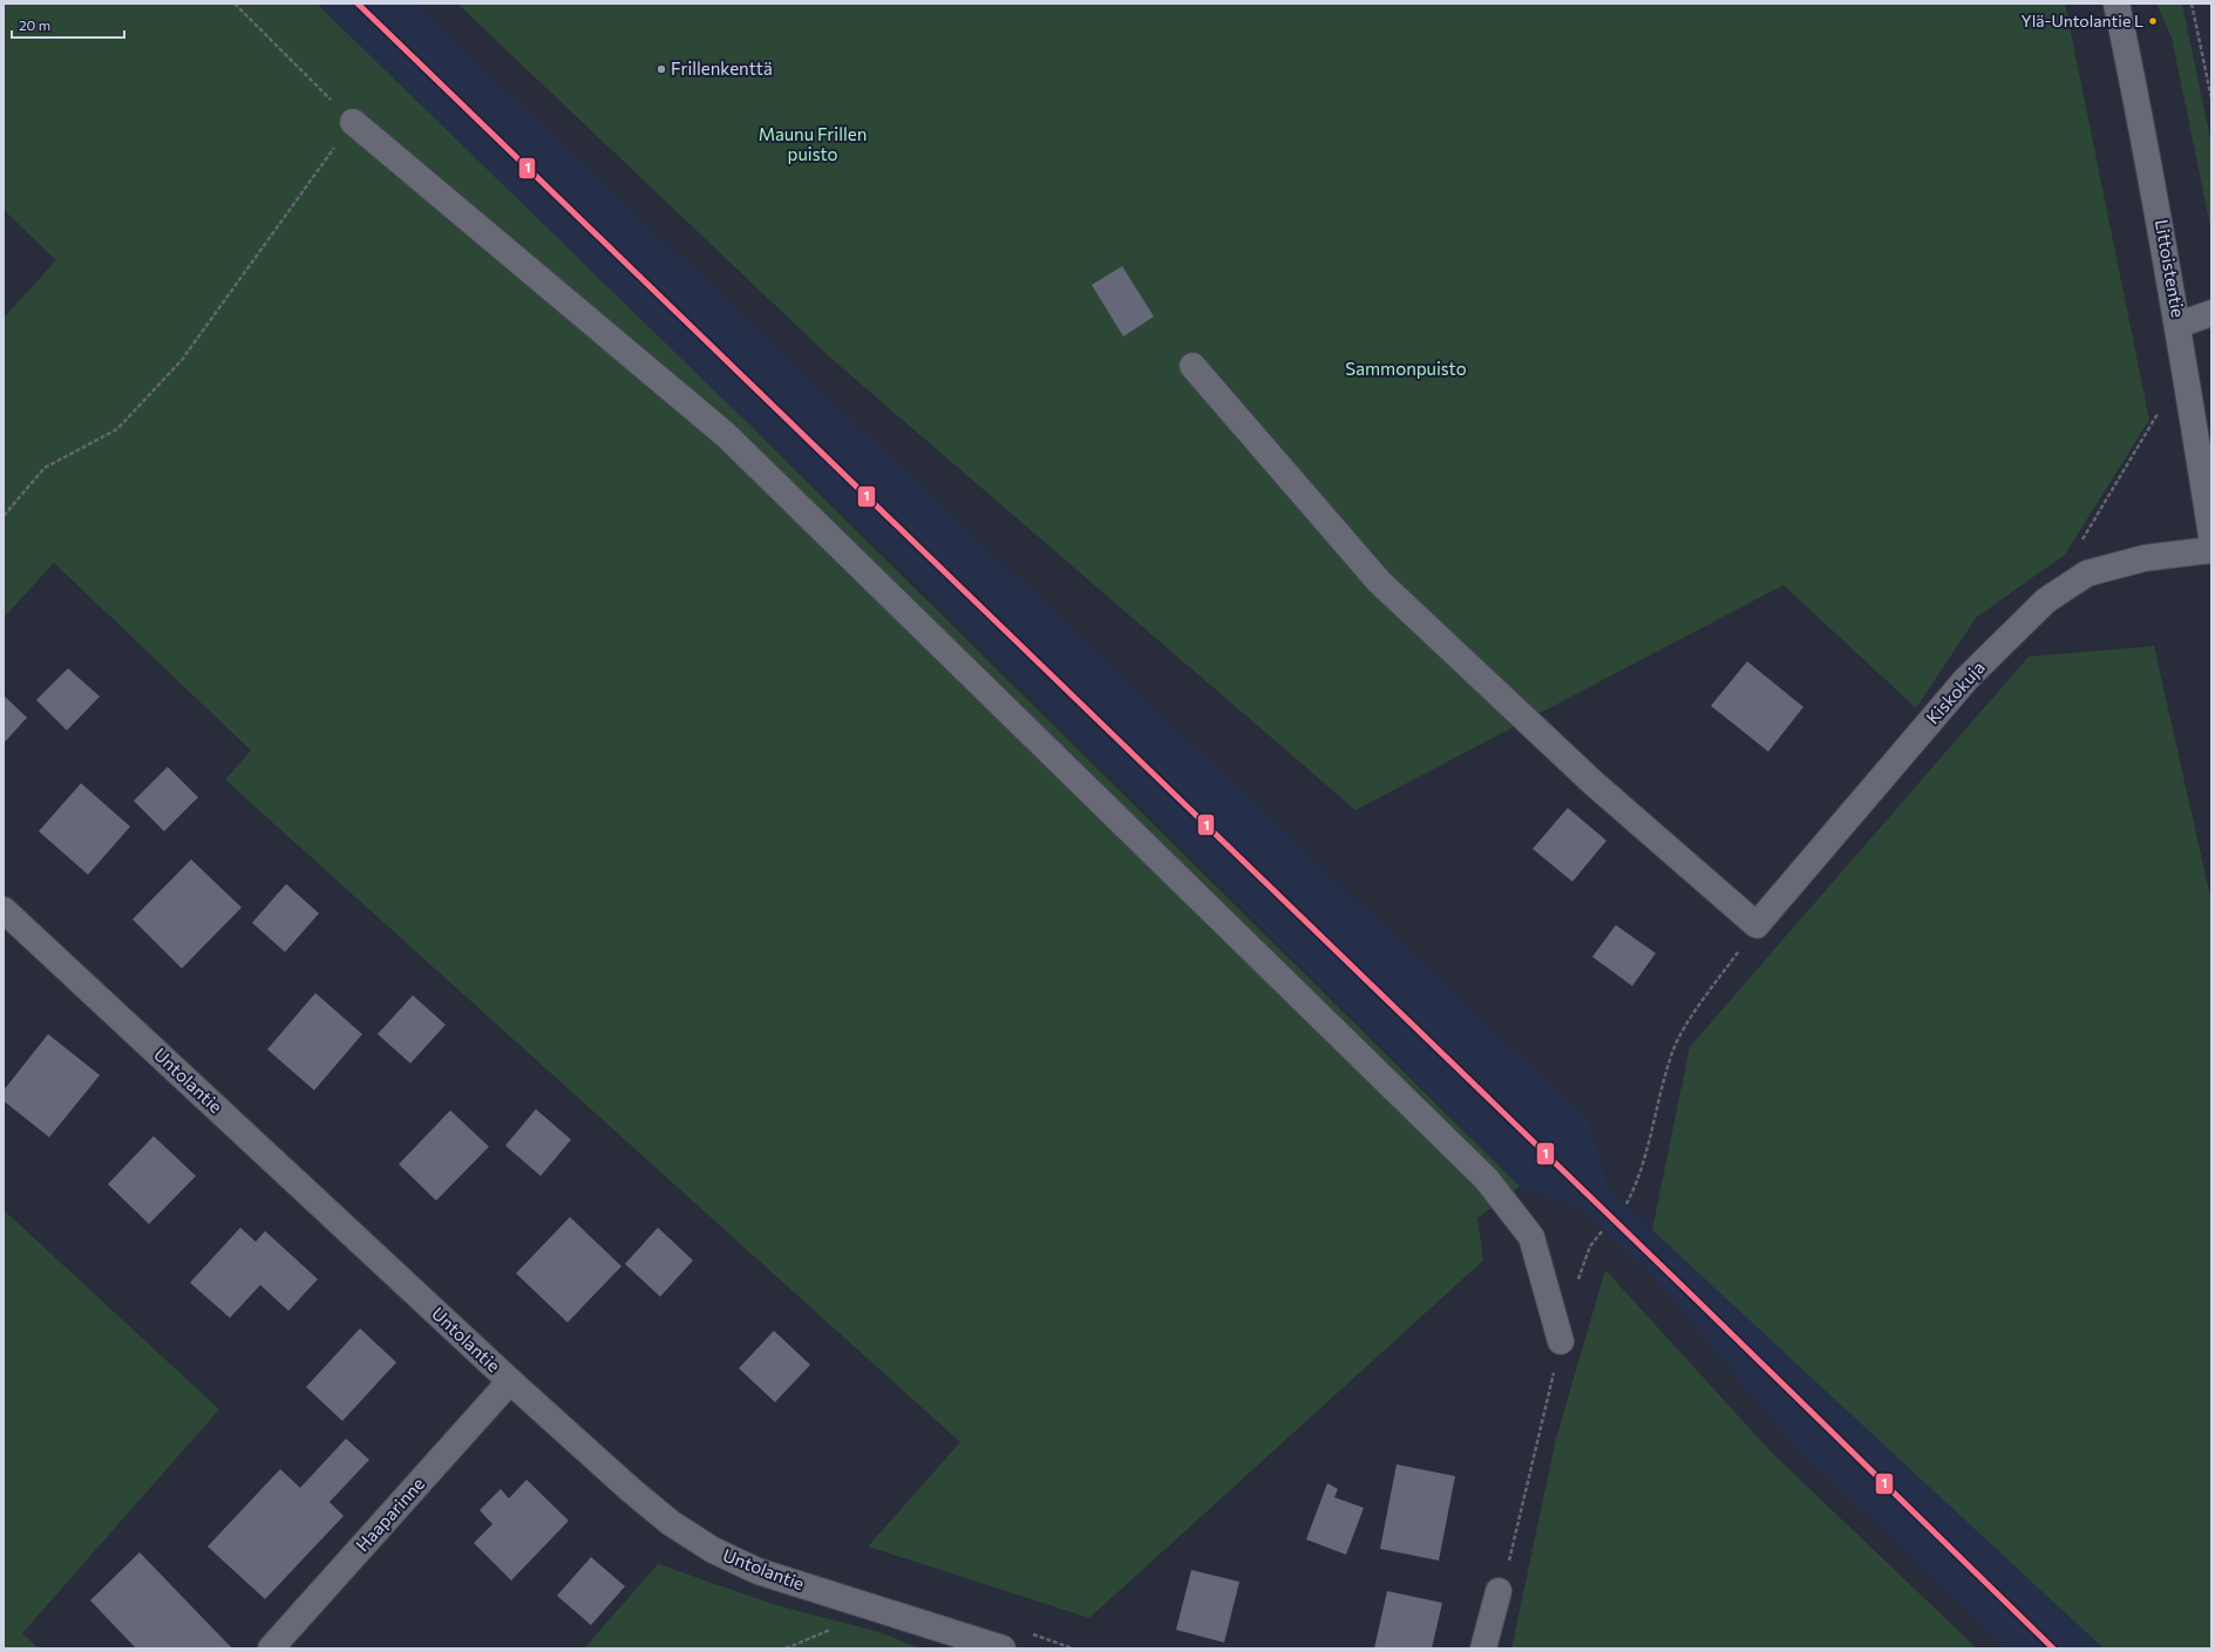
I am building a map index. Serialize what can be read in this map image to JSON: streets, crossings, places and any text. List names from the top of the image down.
{
  "streets": {
    "street": [
      "Littoistentie",
      "Kiskokuja",
      "Untolantie",
      "Haaparinne"
    ]
  },
  "crossings": [
    ["Untolantie", "Haaparinne"]
  ],
  "parks": ["Maunu Frillen puisto", "Sammonpuisto"],
  "places": ["Ylä-Untolantie L", "Frillenkenttä"],
  "lines": ["transit line 1"],
  "scale_bar": "20 m"
}
